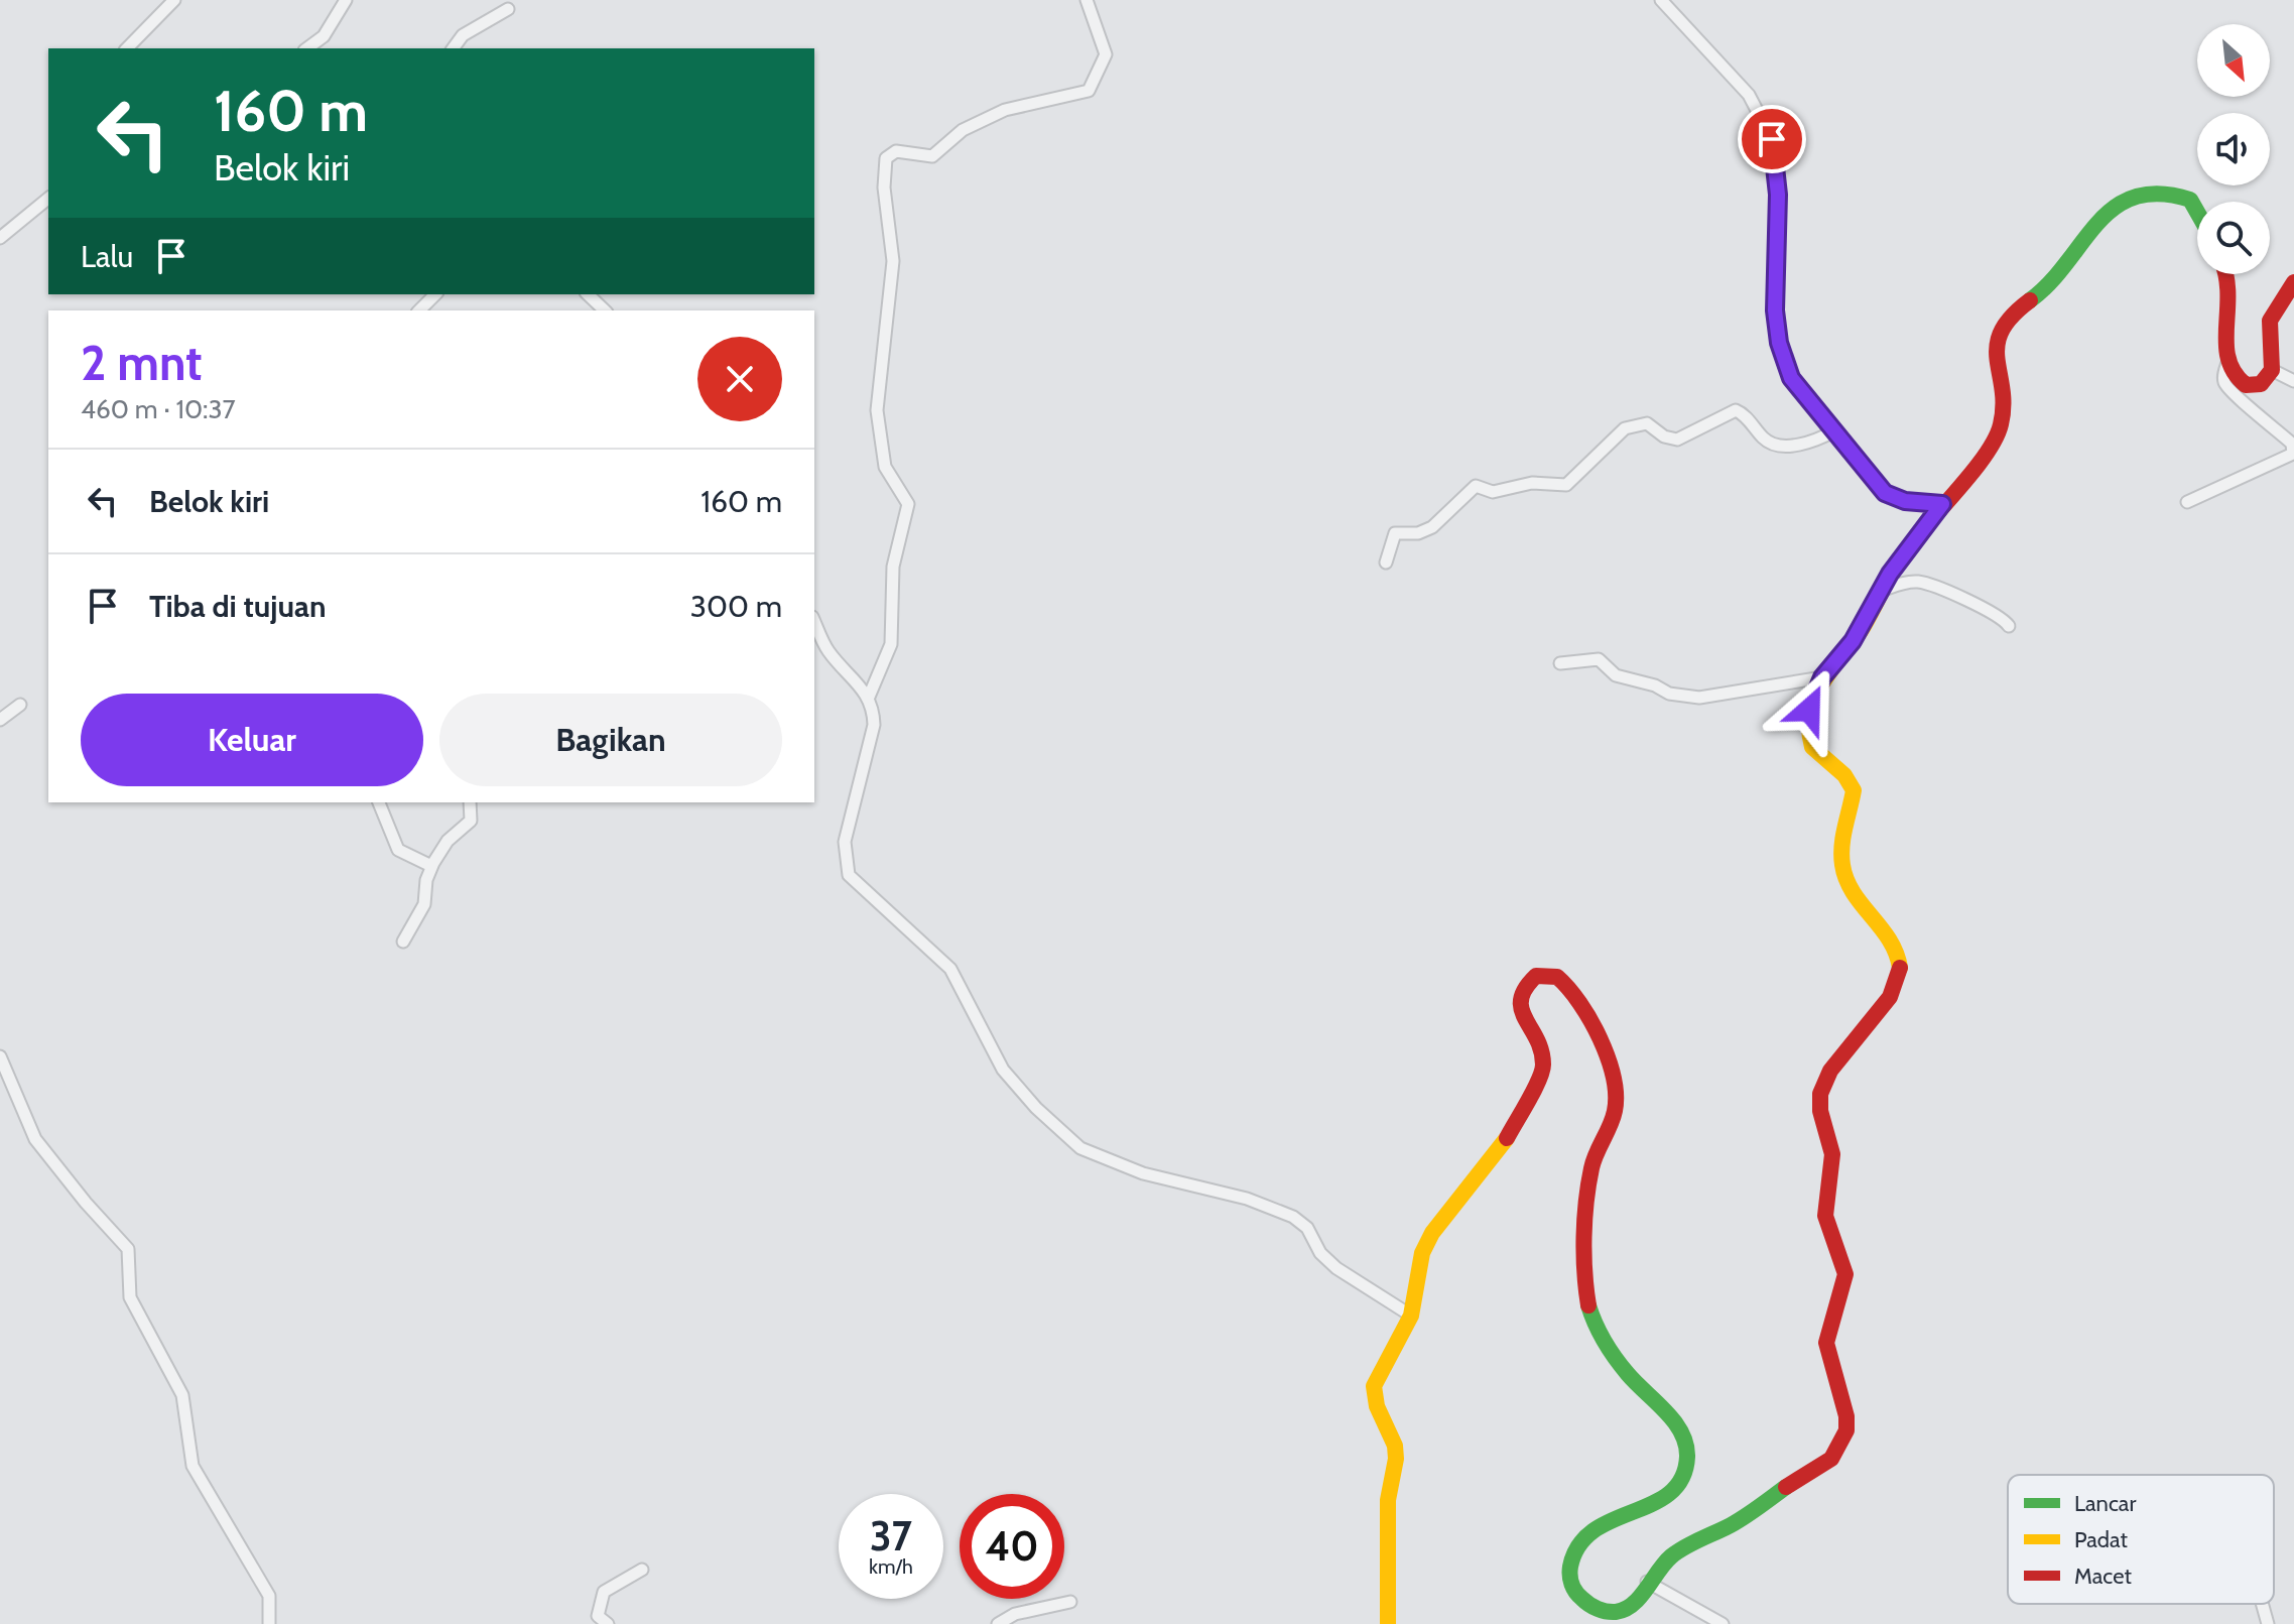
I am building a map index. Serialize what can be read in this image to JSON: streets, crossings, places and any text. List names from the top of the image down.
{
  "legend": ["Lancar", "Padat", "Macet"],
  "north": "bottom right",
  "page": {
    "turn": ["160 m", "Belok kiri"],
    "then": "Lalu",
    "heading": ["2 mnt", "460 m · 10:37"],
    "list": [
      {
        "name": "Belok kiri",
        "value": "160 m"
      },
      {
        "name": "Tiba di tujuan",
        "value": "300 m"
      }
    ],
    "buttons": ["Keluar", "Bagikan"],
    "speed": "37 km/h",
    "limit": "40"
  }
}
